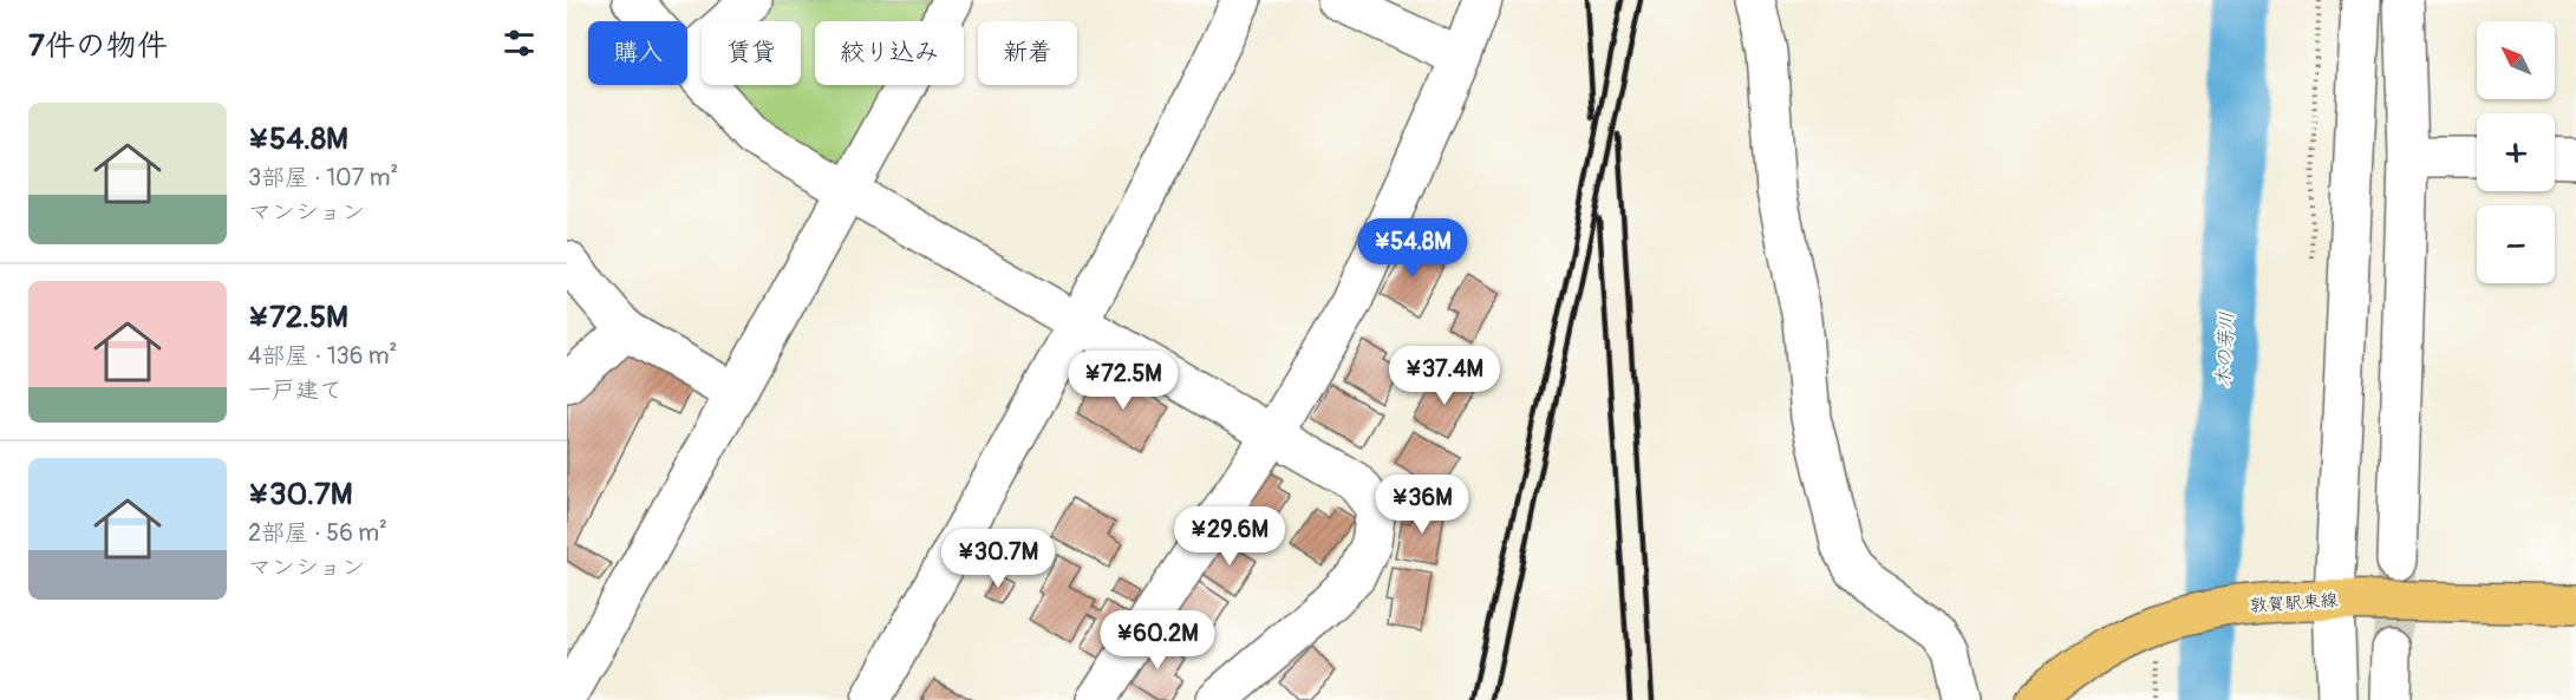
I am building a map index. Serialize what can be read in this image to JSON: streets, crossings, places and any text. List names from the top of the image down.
{
  "streets": {
    "main road": ["敦賀駅東線"]
  },
  "water": ["木の芽川"],
  "north": "top left",
  "page": {
    "heading": "7件の物件",
    "map_buttons": ["+", "−"],
    "chip": [
      "購入",
      "賃貸",
      "絞り込み",
      "新着"
    ],
    "list": [
      {
        "name": "¥54.8M",
        "note": "3部屋 · 107 m² · マンション"
      },
      {
        "name": "¥72.5M",
        "note": "4部屋 · 136 m² · 一戸建て"
      },
      {
        "name": "¥30.7M",
        "note": "2部屋 · 56 m² · マンション"
      }
    ],
    "price": [
      "¥54.8M",
      "¥37.4M",
      "¥72.5M",
      "¥36M",
      "¥29.6M",
      "¥30.7M",
      "¥60.2M"
    ]
  }
}
